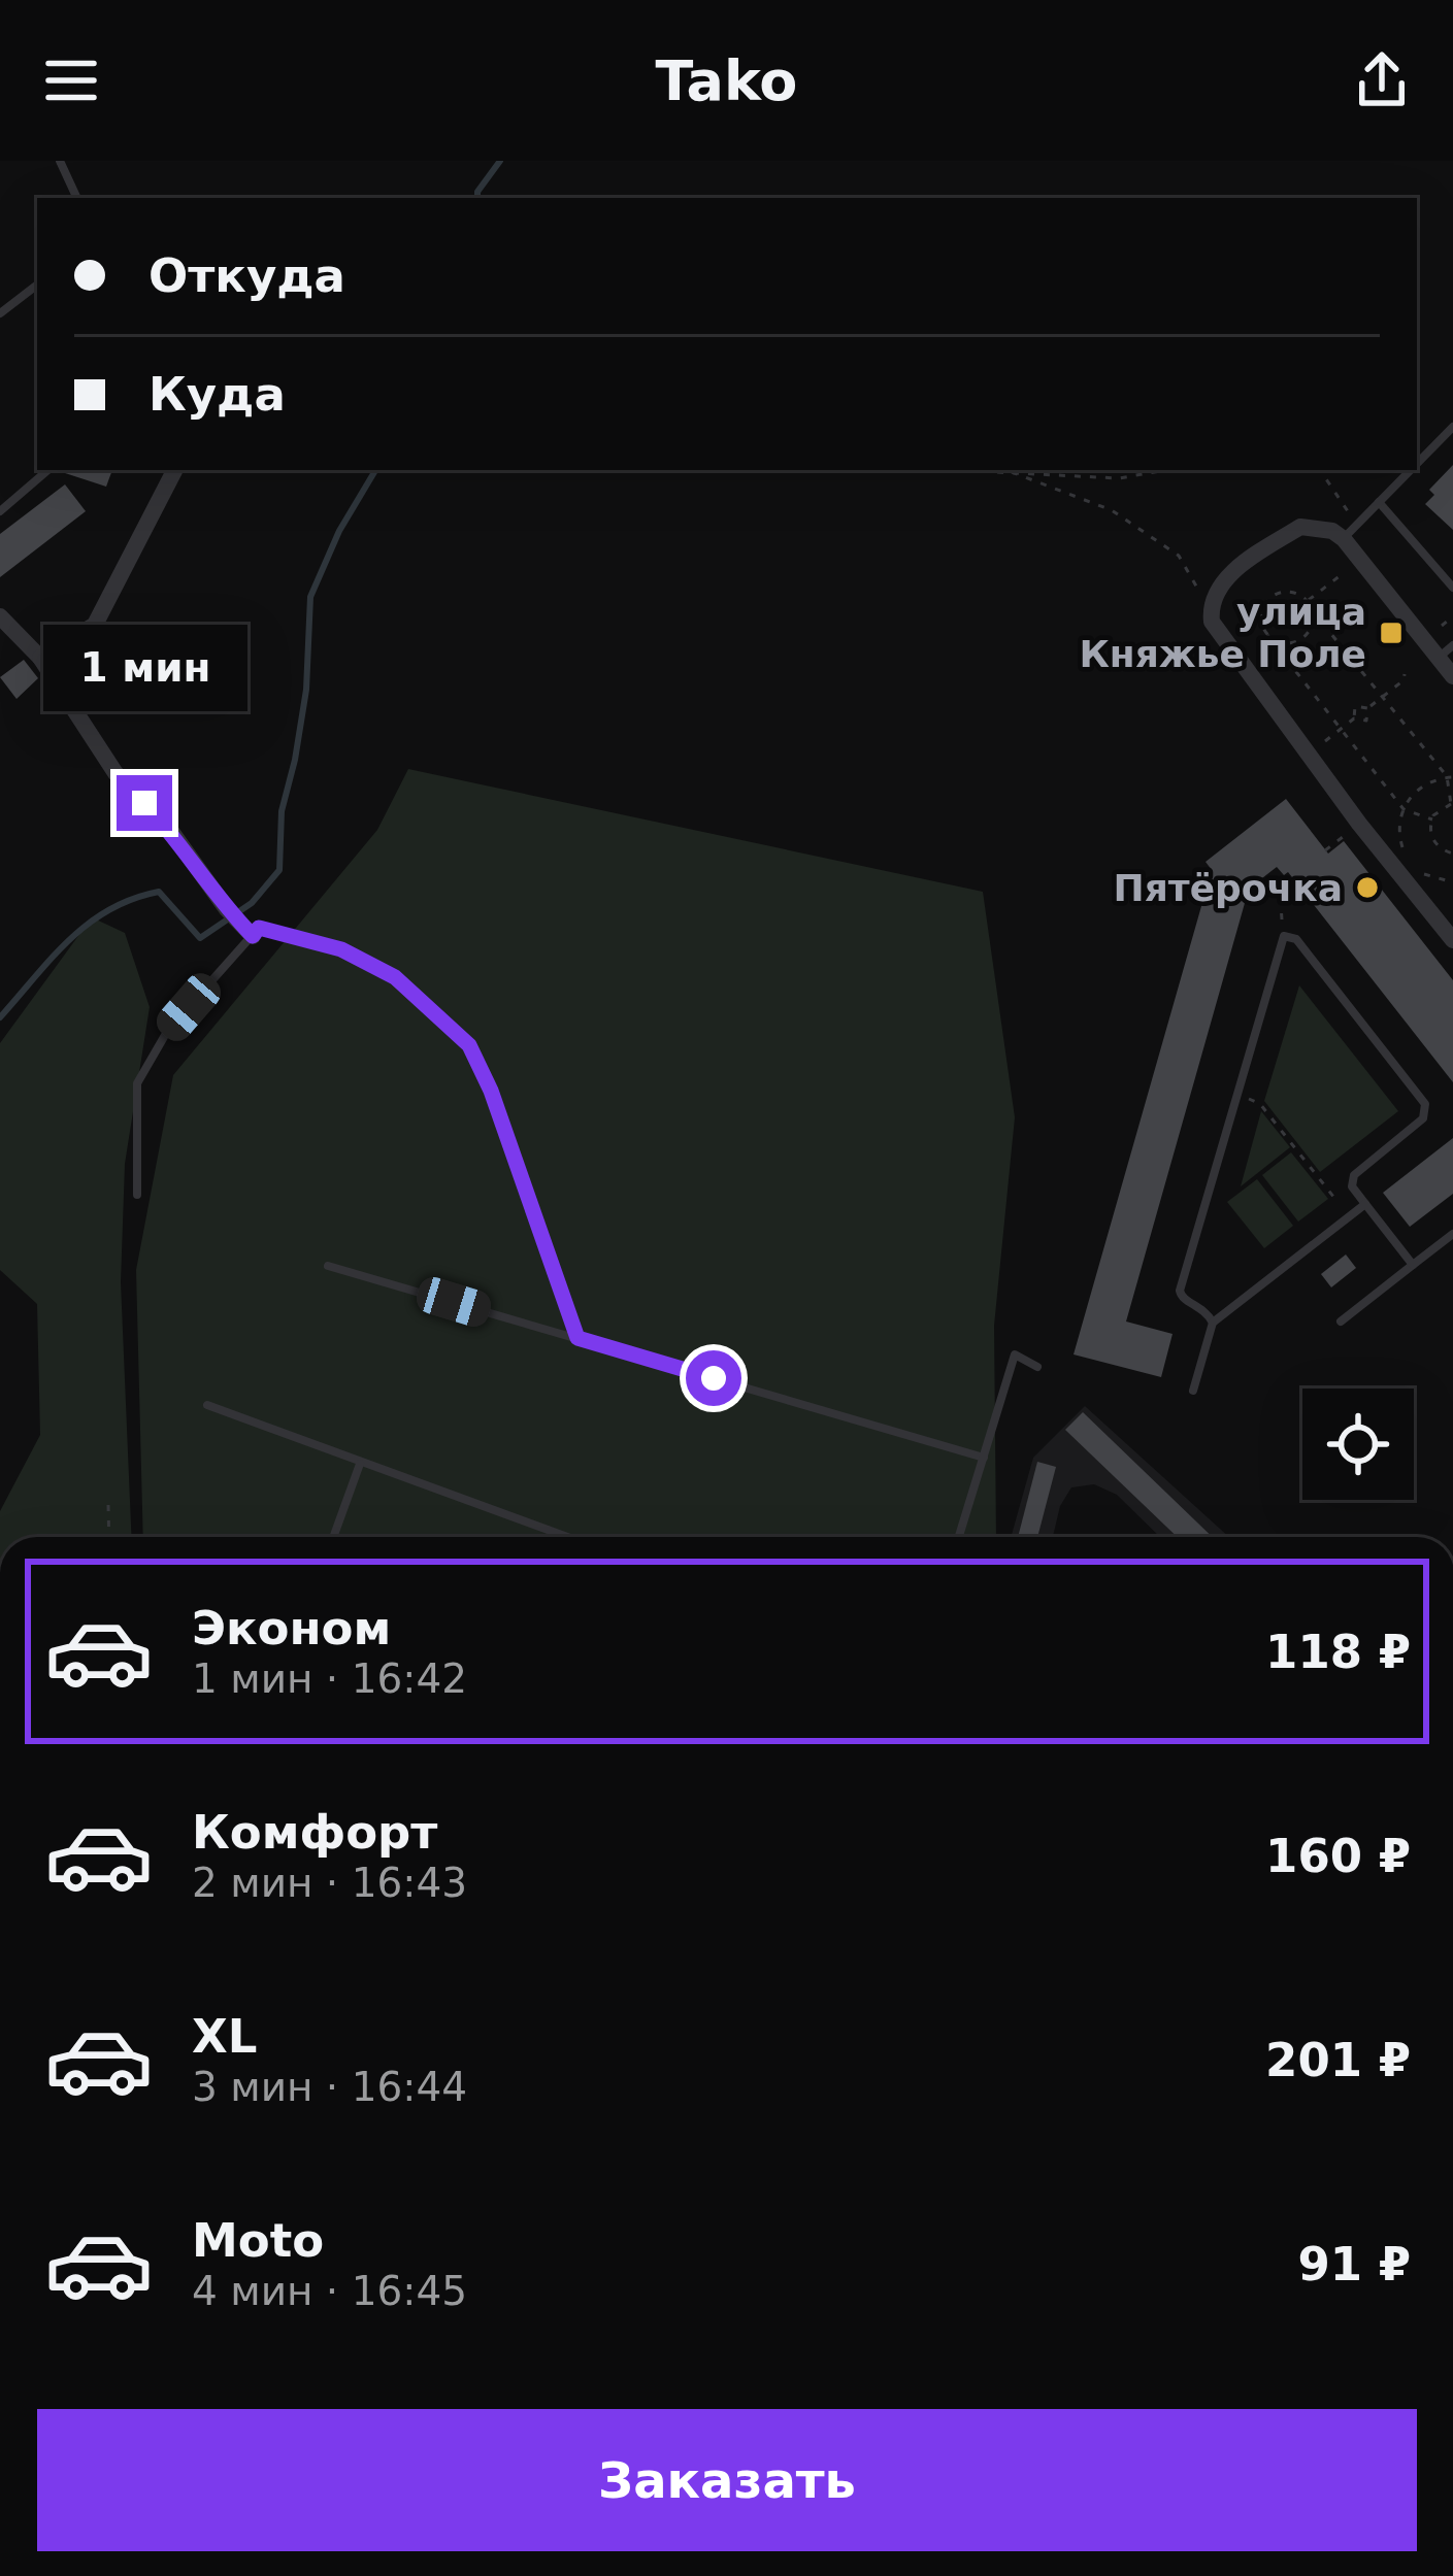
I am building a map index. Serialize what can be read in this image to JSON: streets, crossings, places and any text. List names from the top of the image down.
{
  "places": {
    "transit": ["улица Княжье Поле"],
    "other": ["Пятёрочка"]
  },
  "page": {
    "header": "Tako",
    "banner": ["Откуда", "Куда"],
    "bubble": "1 мин",
    "list": [
      {
        "name": "Эконом",
        "note": "1 мин · 16:42",
        "value": "118 ₽"
      },
      {
        "name": "Комфорт",
        "note": "2 мин · 16:43",
        "value": "160 ₽"
      },
      {
        "name": "XL",
        "note": "3 мин · 16:44",
        "value": "201 ₽"
      },
      {
        "name": "Moto",
        "note": "4 мин · 16:45",
        "value": "91 ₽"
      }
    ],
    "buttons": "Заказать"
  }
}
